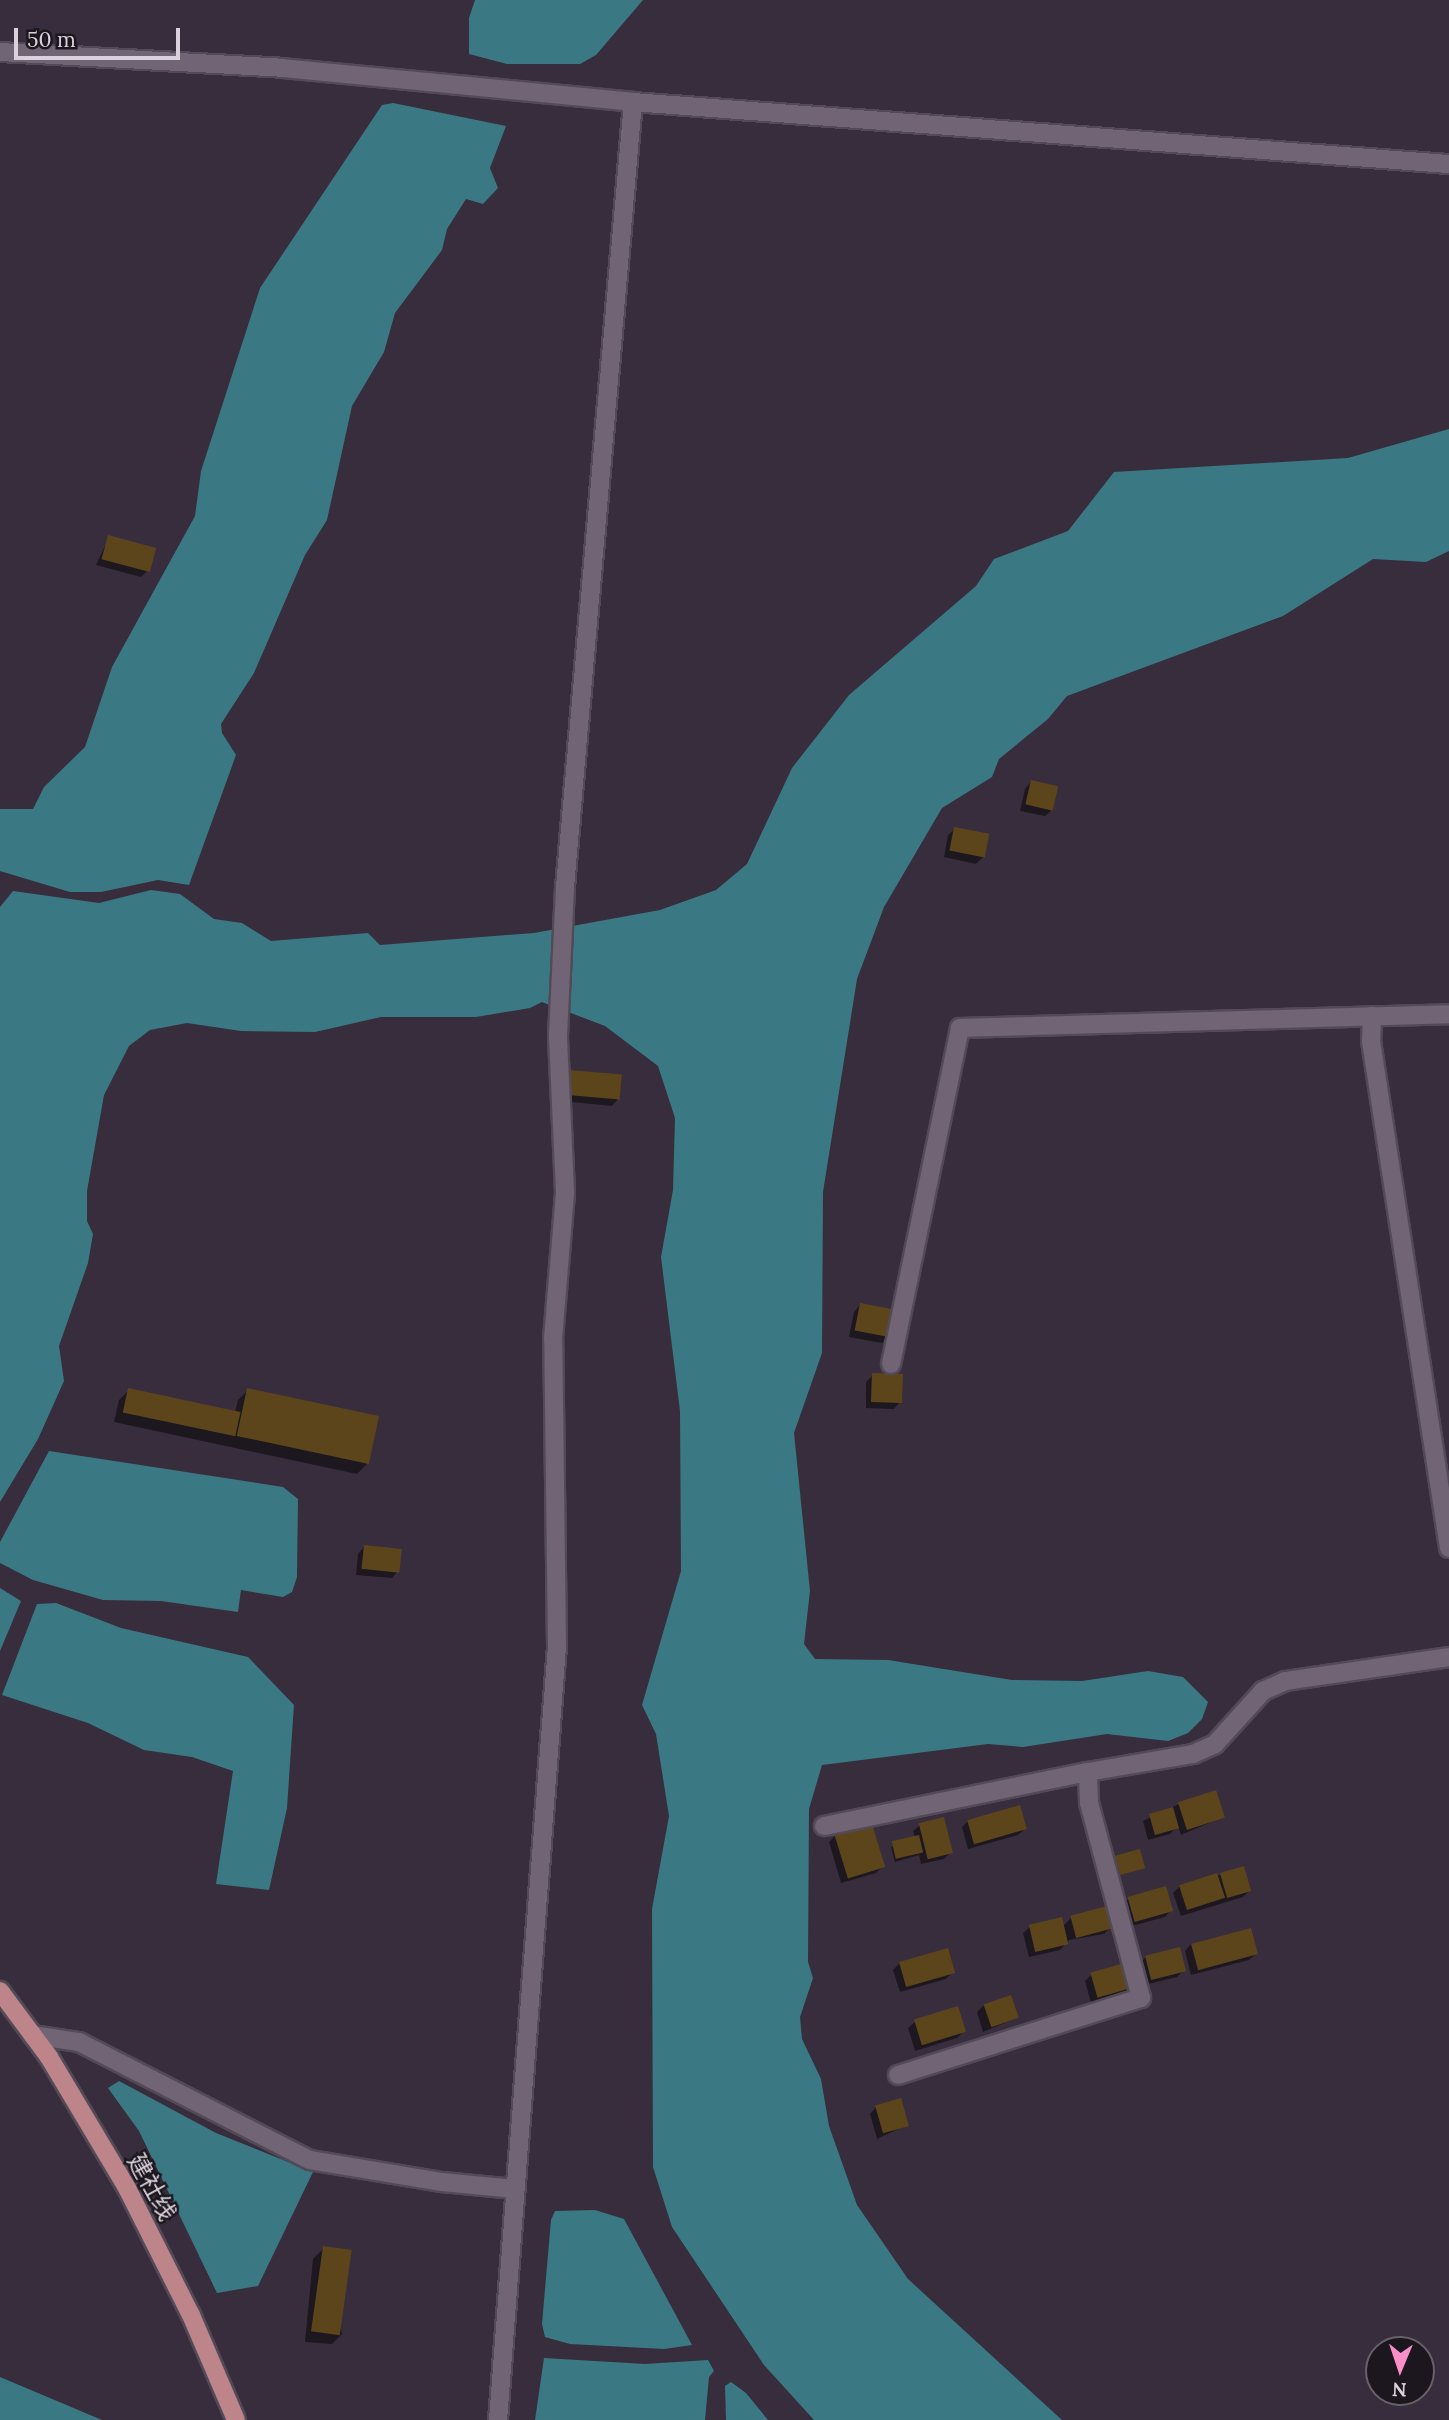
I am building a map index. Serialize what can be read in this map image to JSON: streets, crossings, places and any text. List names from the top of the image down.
{
  "streets": {
    "main road": ["建社线"]
  },
  "scale_bar": "50 m",
  "north": "bottom"
}
